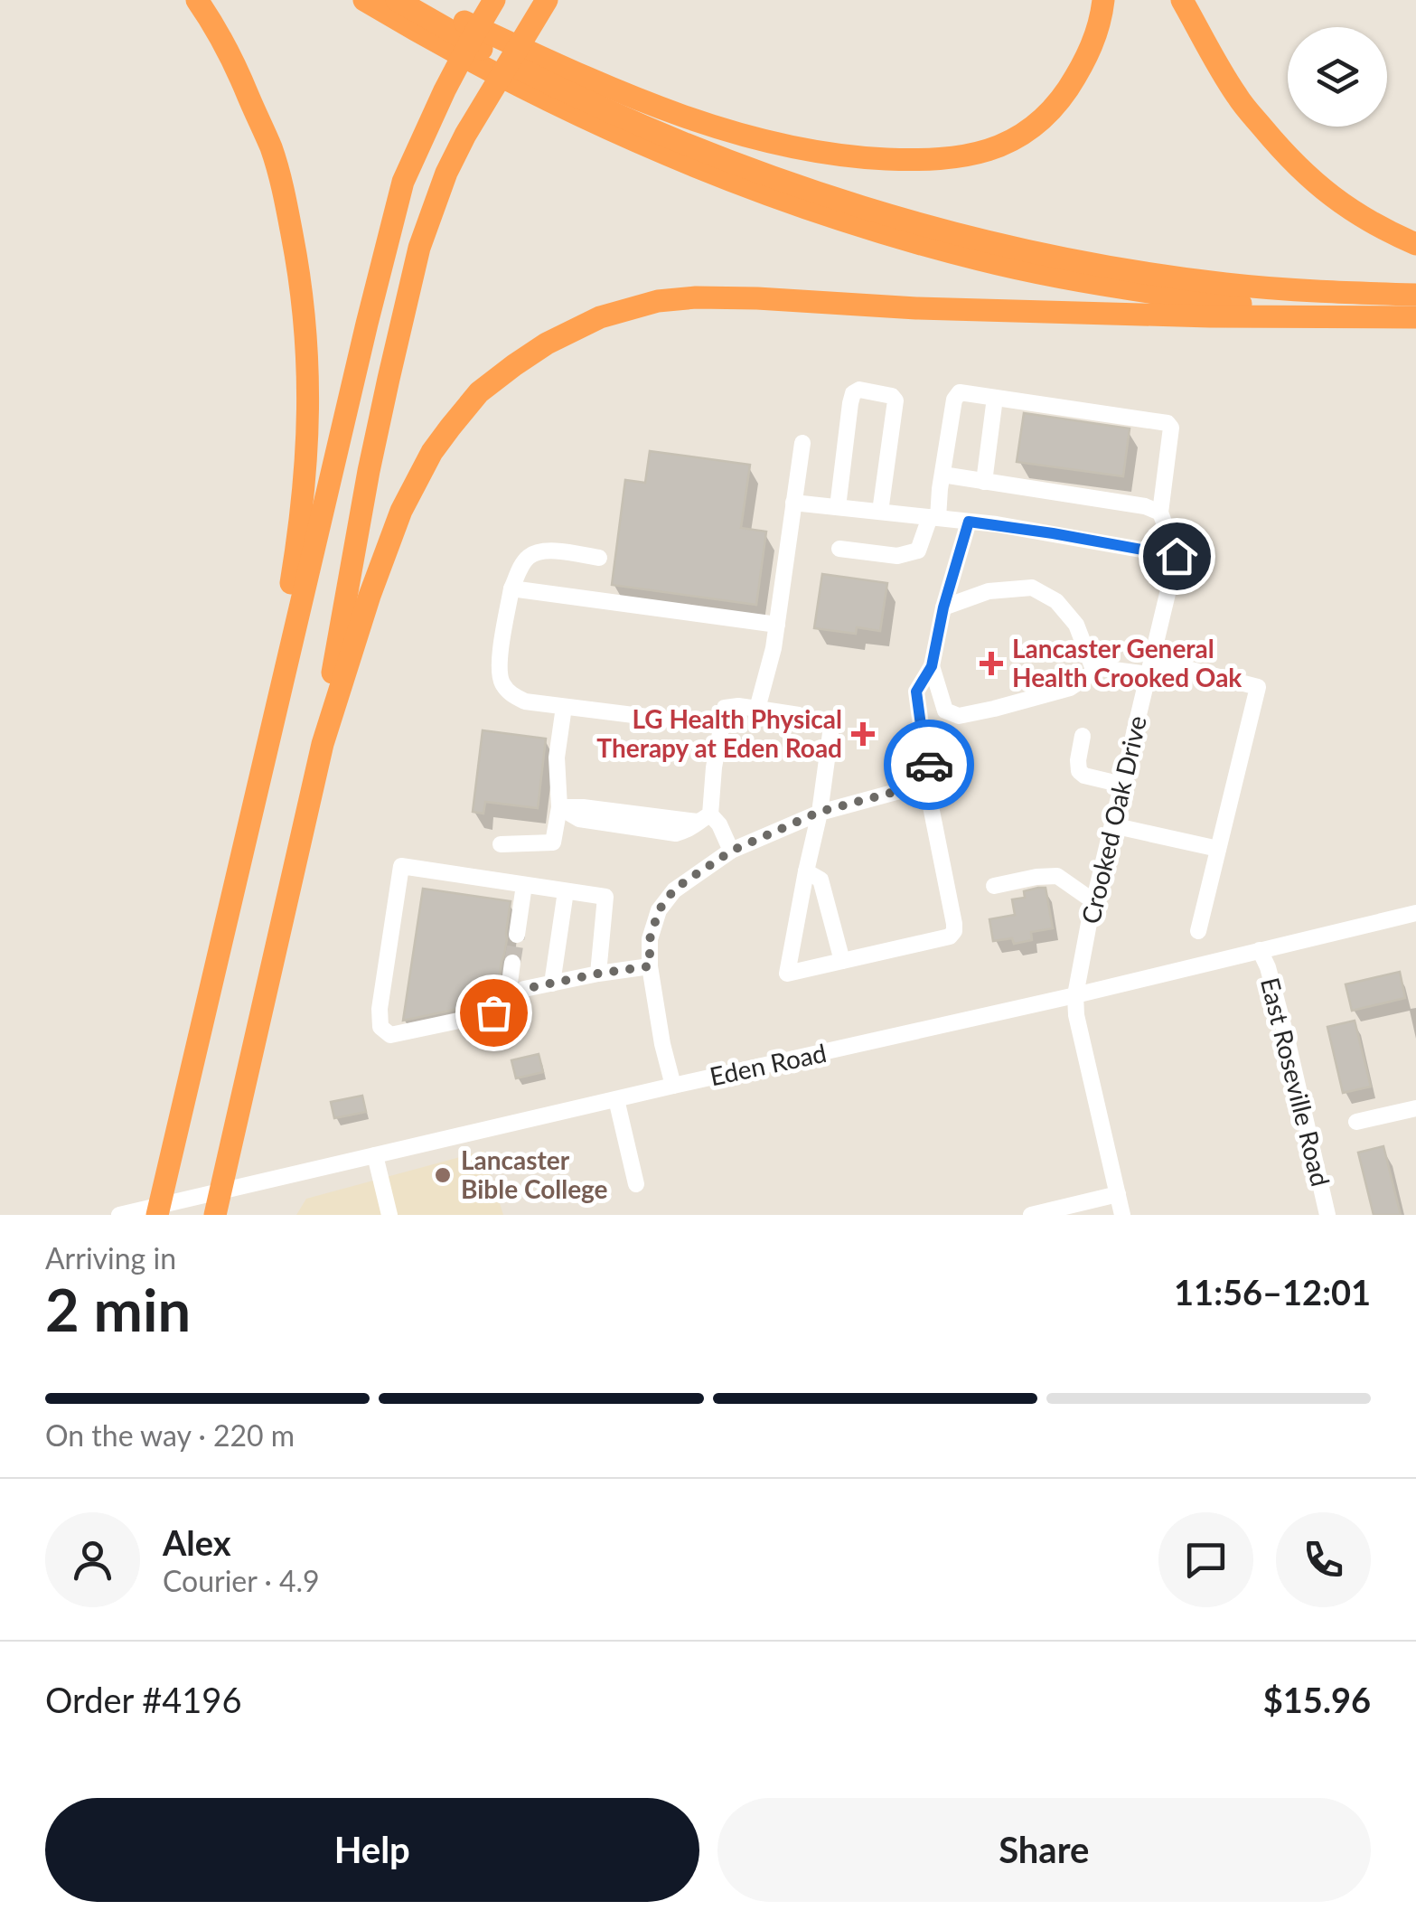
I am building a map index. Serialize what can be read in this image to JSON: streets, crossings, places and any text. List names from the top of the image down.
{
  "streets": {
    "street": ["Crooked Oak Drive", "Eden Road", "East Roseville Road"]
  },
  "crossings": [
    ["Crooked Oak Drive", "Eden Road"],
    ["Eden Road", "East Roseville Road"]
  ],
  "places": {
    "health": ["Lancaster General Health Crooked Oak", "LG Health Physical Therapy at Eden Road"],
    "other": ["Lancaster Bible College"]
  },
  "page": {
    "heading": ["2 min", "Arriving in", "11:56–12:01"],
    "panel": [
      "Alex",
      "Courier · 4.9",
      "Order #4196",
      "$15.96"
    ],
    "bar": "On the way · 220 m",
    "buttons": ["Help", "Share"]
  }
}
